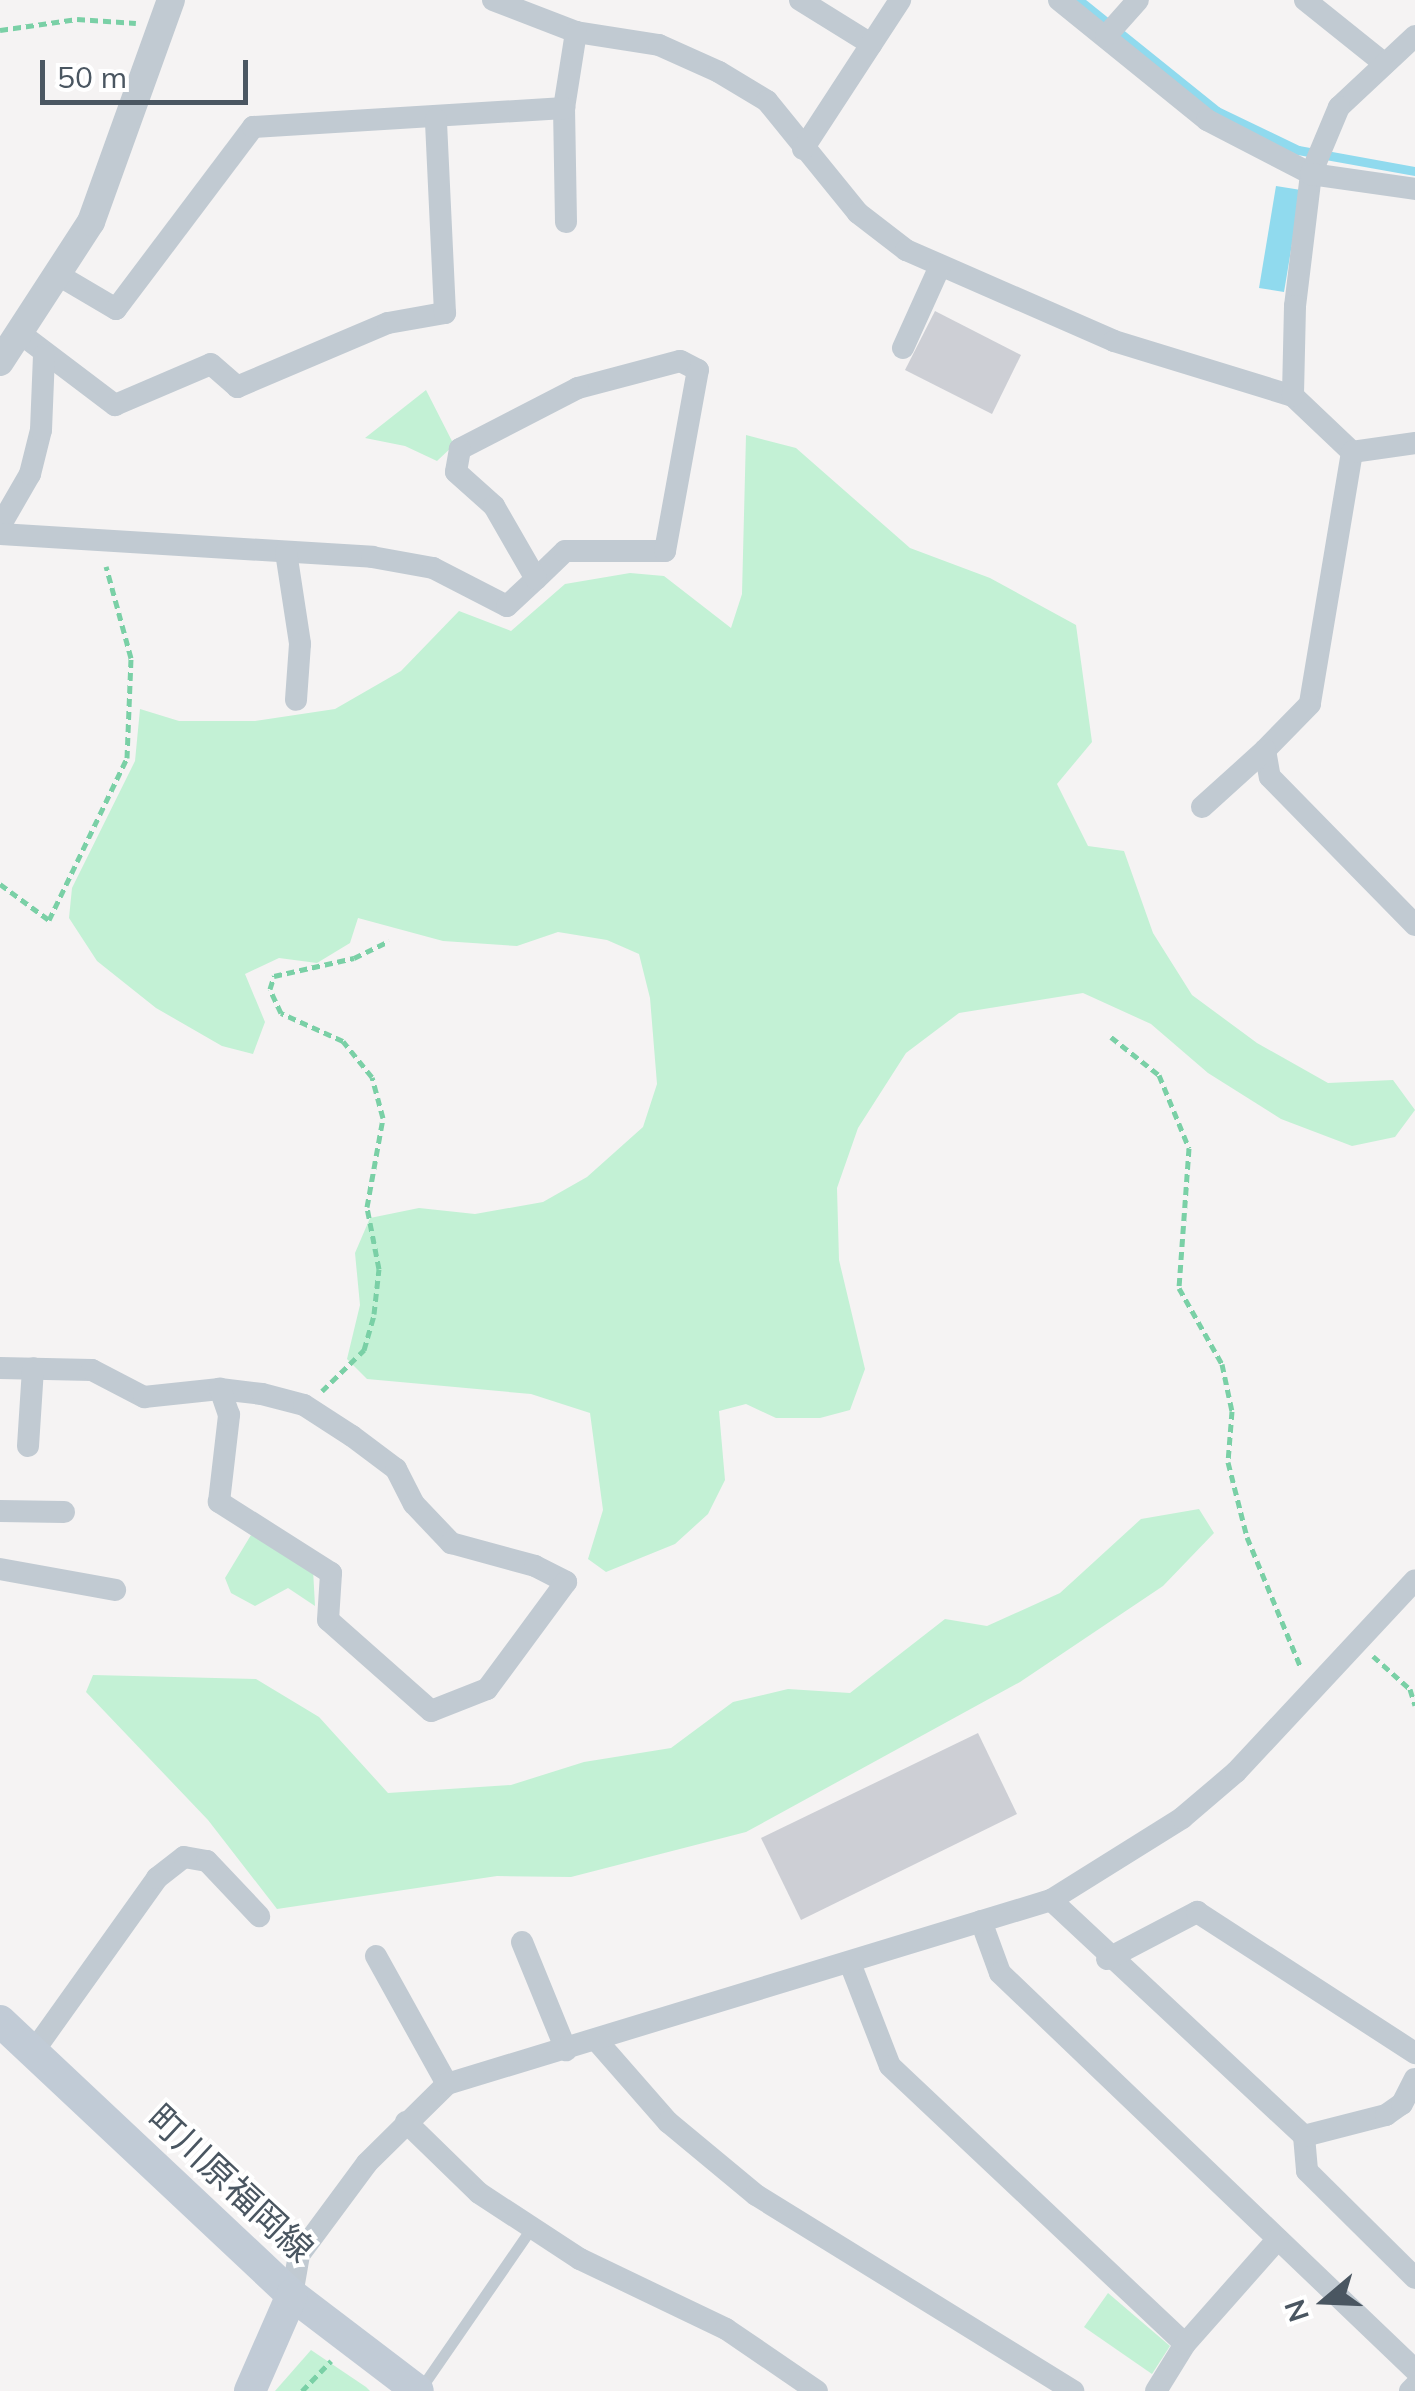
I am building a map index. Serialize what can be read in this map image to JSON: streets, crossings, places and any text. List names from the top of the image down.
{
  "streets": {
    "main road": ["町川原福岡線"]
  },
  "scale_bar": "50 m",
  "north": "left"
}
